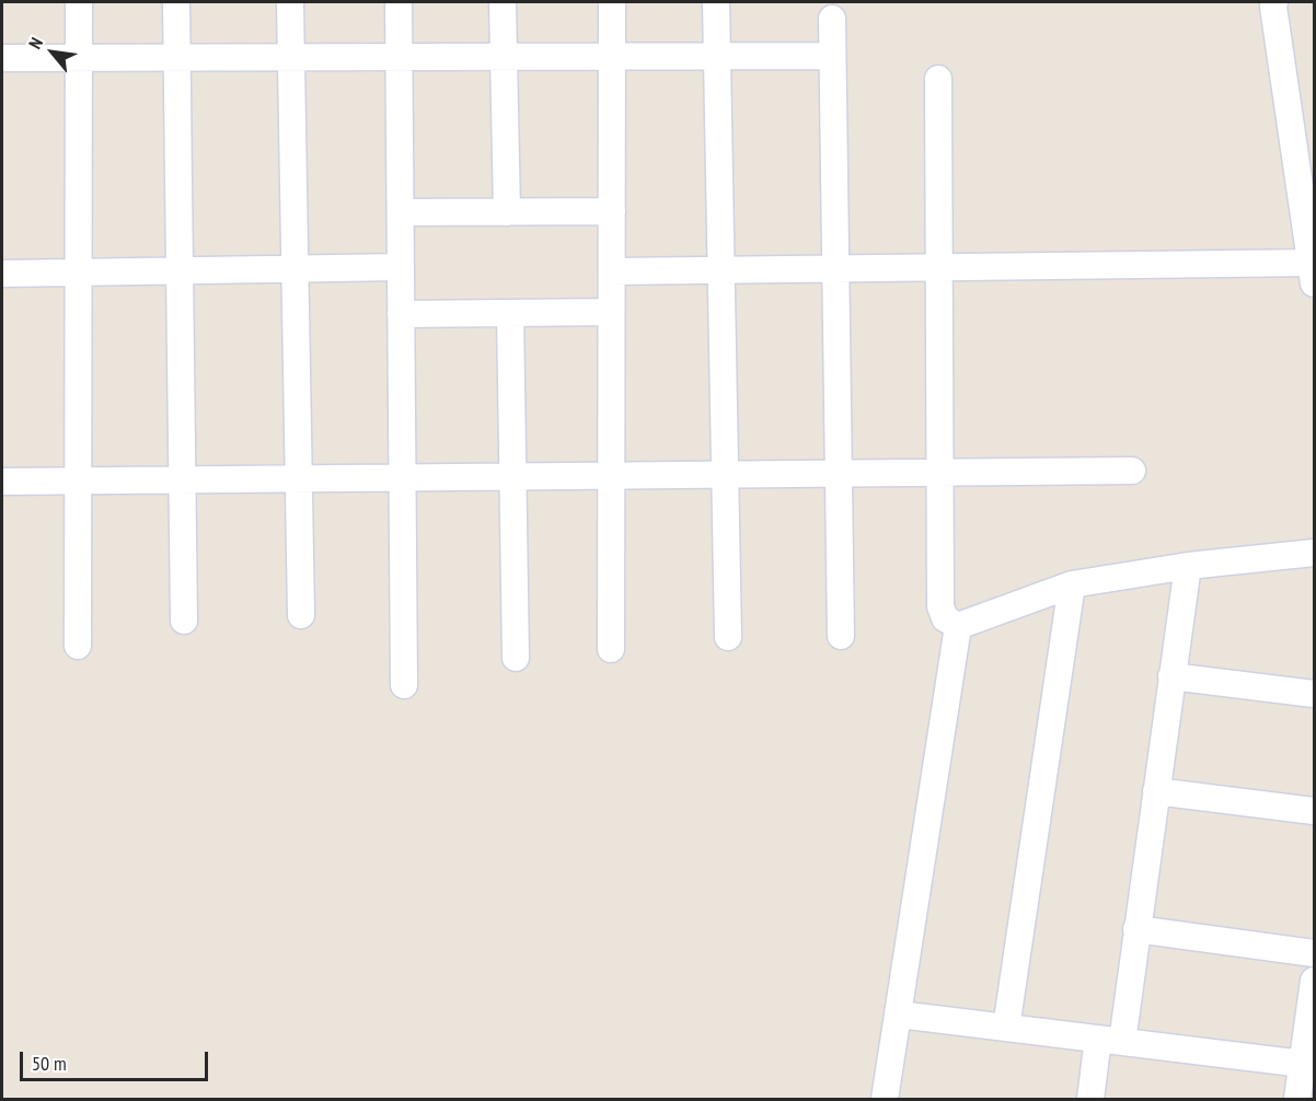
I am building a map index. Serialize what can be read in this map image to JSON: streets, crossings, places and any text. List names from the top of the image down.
{
  "scale_bar": "50 m",
  "north": "top left"
}
